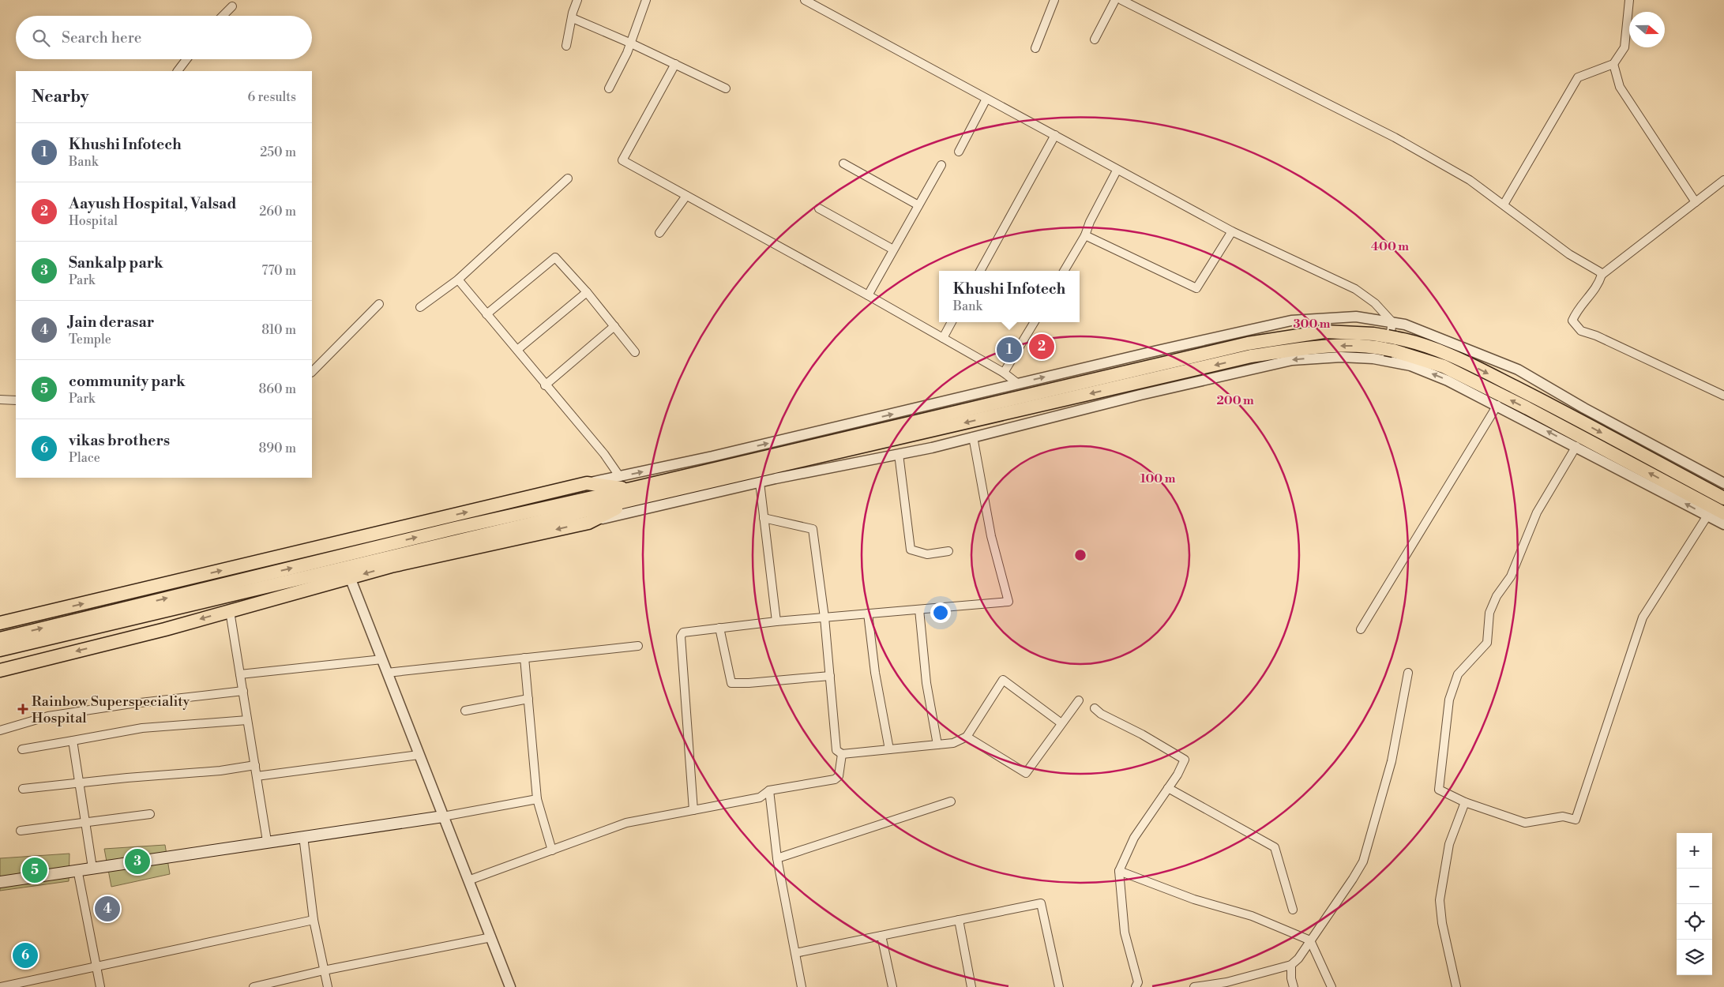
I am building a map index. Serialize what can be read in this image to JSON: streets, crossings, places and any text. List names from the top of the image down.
{
  "places": {
    "health": ["Rainbow Superspeciality Hospital"]
  },
  "north": "right",
  "page": {
    "search": "Search here",
    "heading": ["Nearby", "6 results"],
    "list": [
      {
        "mark": "1",
        "name": "Khushi Infotech",
        "note": "Bank",
        "value": "250 m"
      },
      {
        "mark": "2",
        "name": "Aayush Hospital, Valsad",
        "note": "Hospital",
        "value": "260 m"
      },
      {
        "mark": "3",
        "name": "Sankalp park",
        "note": "Park",
        "value": "770 m"
      },
      {
        "mark": "4",
        "name": "Jain derasar",
        "note": "Temple",
        "value": "810 m"
      },
      {
        "mark": "5",
        "name": "community park",
        "note": "Park",
        "value": "860 m"
      },
      {
        "mark": "6",
        "name": "vikas brothers",
        "note": "Place",
        "value": "890 m"
      }
    ],
    "popup": ["Khushi Infotech", "Bank"],
    "pins": [
      "2",
      "1",
      "3",
      "5",
      "4",
      "6"
    ],
    "map_buttons": ["+", "−"]
  },
  "rings": [
    "400 m",
    "300 m",
    "200 m",
    "100 m"
  ]
}
